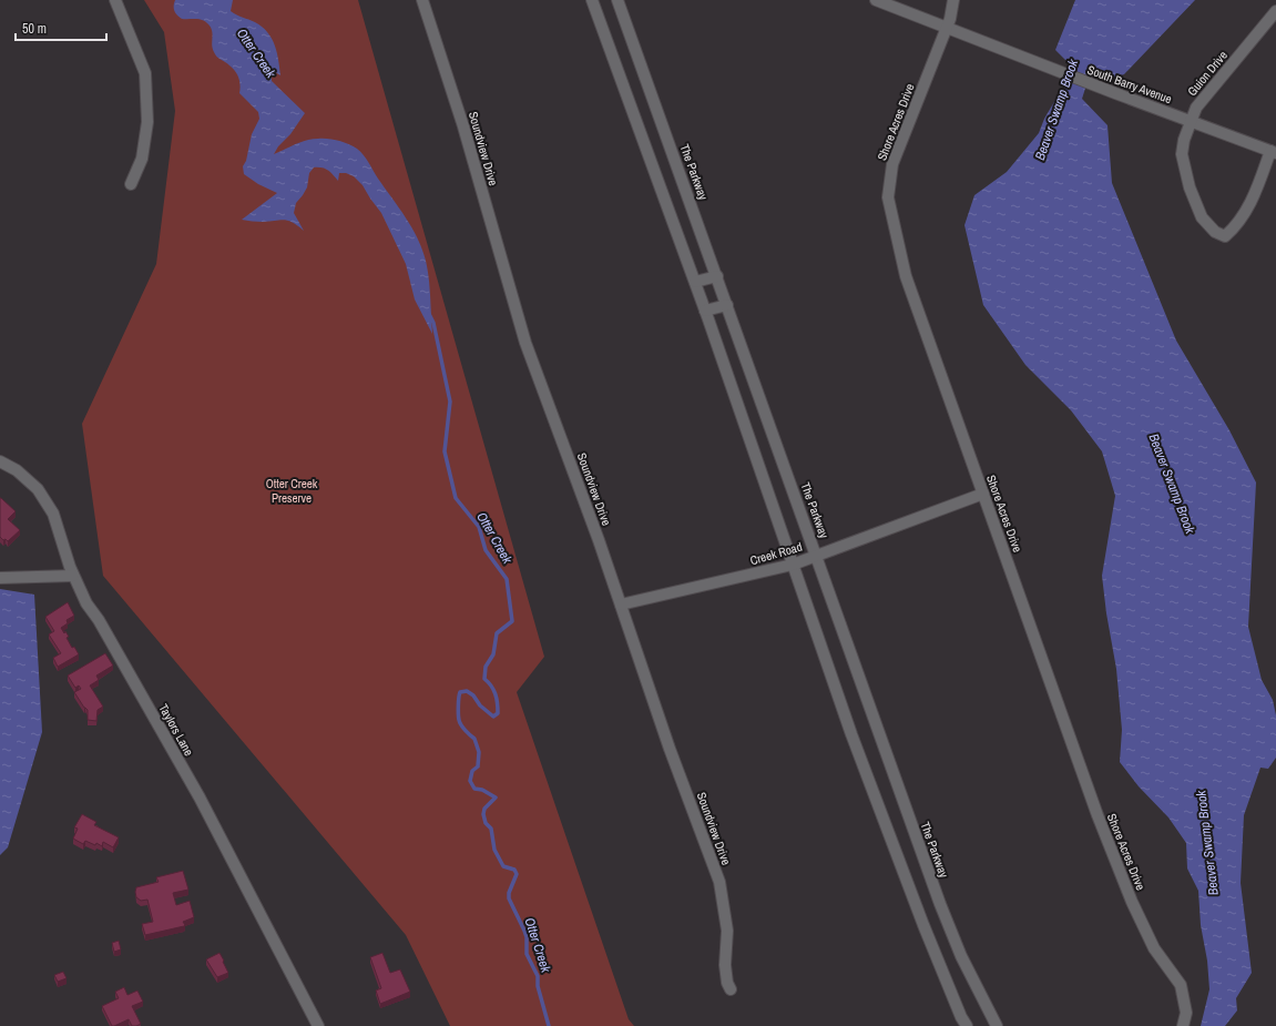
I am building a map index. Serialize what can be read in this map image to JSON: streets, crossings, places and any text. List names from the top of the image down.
{
  "streets": {
    "street": [
      "Guion Drive",
      "South Barry Avenue",
      "Shore Acres Drive",
      "Soundview Drive",
      "The Parkway",
      "Creek Road",
      "Taylors Lane"
    ]
  },
  "crossings": [
    ["Guion Drive", "South Barry Avenue"],
    ["South Barry Avenue", "Shore Acres Drive"],
    ["Shore Acres Drive", "Creek Road"],
    ["Soundview Drive", "Creek Road"],
    ["The Parkway", "Creek Road"]
  ],
  "water": ["Otter Creek", "Beaver Swamp Brook"],
  "parks": ["Otter Creek Preserve"],
  "scale_bar": "50 m"
}
